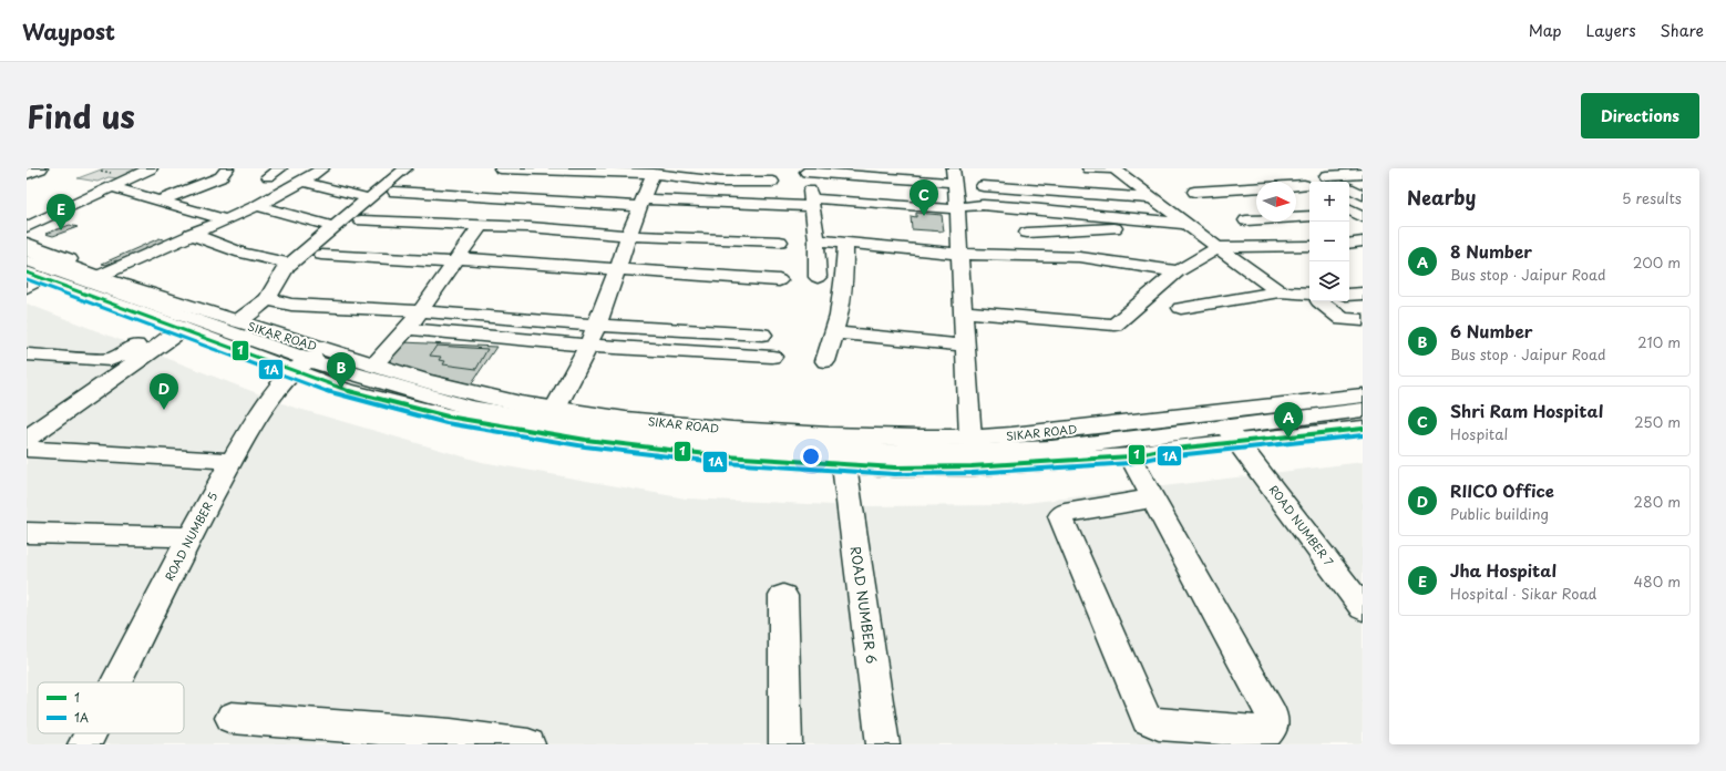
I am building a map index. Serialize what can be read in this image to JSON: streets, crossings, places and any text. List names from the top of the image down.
{
  "streets": {
    "main road": ["SIKAR ROAD"],
    "street": ["ROAD NUMBER 7", "ROAD NUMBER 5", "ROAD NUMBER 6"]
  },
  "crossings": [
    ["SIKAR ROAD", "ROAD NUMBER 7"],
    ["SIKAR ROAD", "ROAD NUMBER 5"]
  ],
  "lines": ["transit line 1", "transit line 1A"],
  "legend": ["1", "1A"],
  "north": "right",
  "page": {
    "header": "Waypost",
    "nav": ["Map", "Layers", "Share"],
    "title": "Find us",
    "buttons": "Directions",
    "heading": ["Nearby", "5 results"],
    "pins": [
      "C",
      "E",
      "B",
      "D",
      "A"
    ],
    "map_buttons": ["+", "−"],
    "list": [
      {
        "mark": "A",
        "name": "8 Number",
        "note": "Bus stop · Jaipur Road",
        "value": "200 m"
      },
      {
        "mark": "B",
        "name": "6 Number",
        "note": "Bus stop · Jaipur Road",
        "value": "210 m"
      },
      {
        "mark": "C",
        "name": "Shri Ram Hospital",
        "note": "Hospital",
        "value": "250 m"
      },
      {
        "mark": "D",
        "name": "RIICO Office",
        "note": "Public building",
        "value": "280 m"
      },
      {
        "mark": "E",
        "name": "Jha Hospital",
        "note": "Hospital · Sikar Road",
        "value": "480 m"
      }
    ]
  }
}
